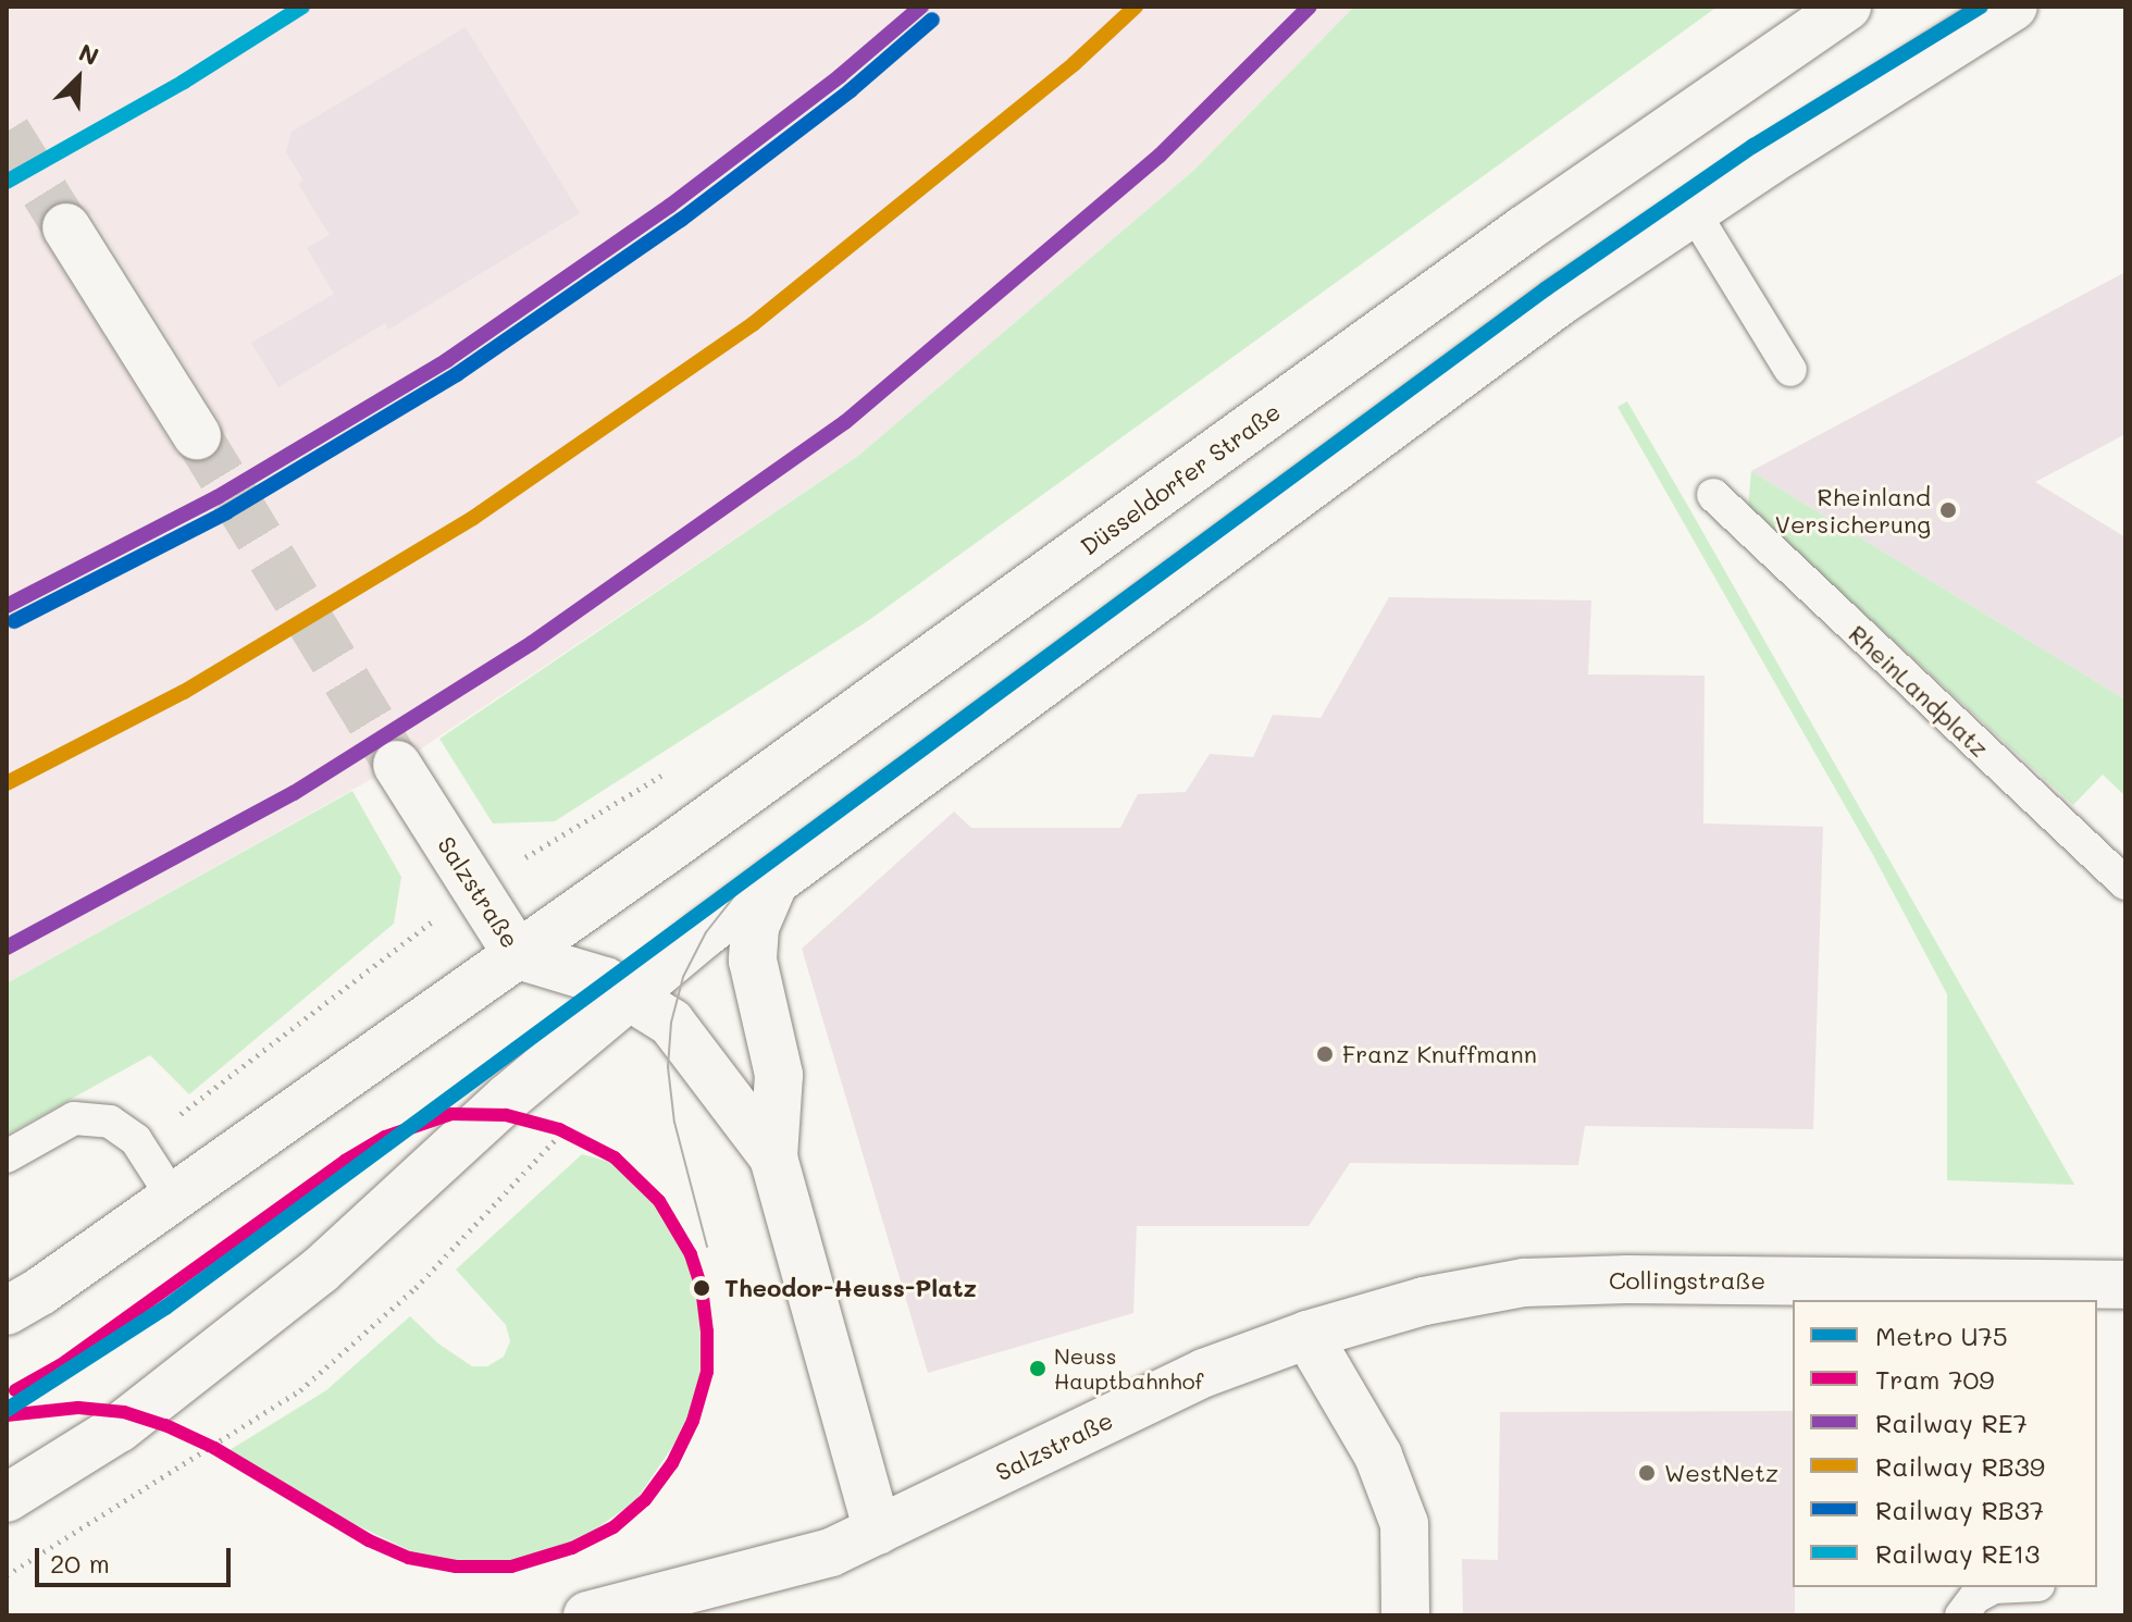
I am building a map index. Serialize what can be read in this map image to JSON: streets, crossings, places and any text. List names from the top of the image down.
{
  "streets": {
    "main road": ["Düsseldorfer Straße", "Salzstraße", "Collingstraße"],
    "lane": ["RheinLandplatz"]
  },
  "crossings": [
    ["Düsseldorfer Straße", "Salzstraße"],
    ["Salzstraße", "Collingstraße"]
  ],
  "places": [
    "Rheinland Versicherung",
    "Franz Knuffmann",
    "Theodor-Heuss-Platz",
    "Neuss Hauptbahnhof",
    "WestNetz"
  ],
  "lines": [
    "metro line U75",
    "rail line RE7",
    "rail line RB39",
    "rail line RE13",
    "rail line RB37",
    "tram line 709"
  ],
  "legend": [
    "Metro U75",
    "Tram 709",
    "Railway RE7",
    "Railway RB39",
    "Railway RB37",
    "Railway RE13"
  ],
  "scale_bar": "20 m",
  "north": "top right"
}
